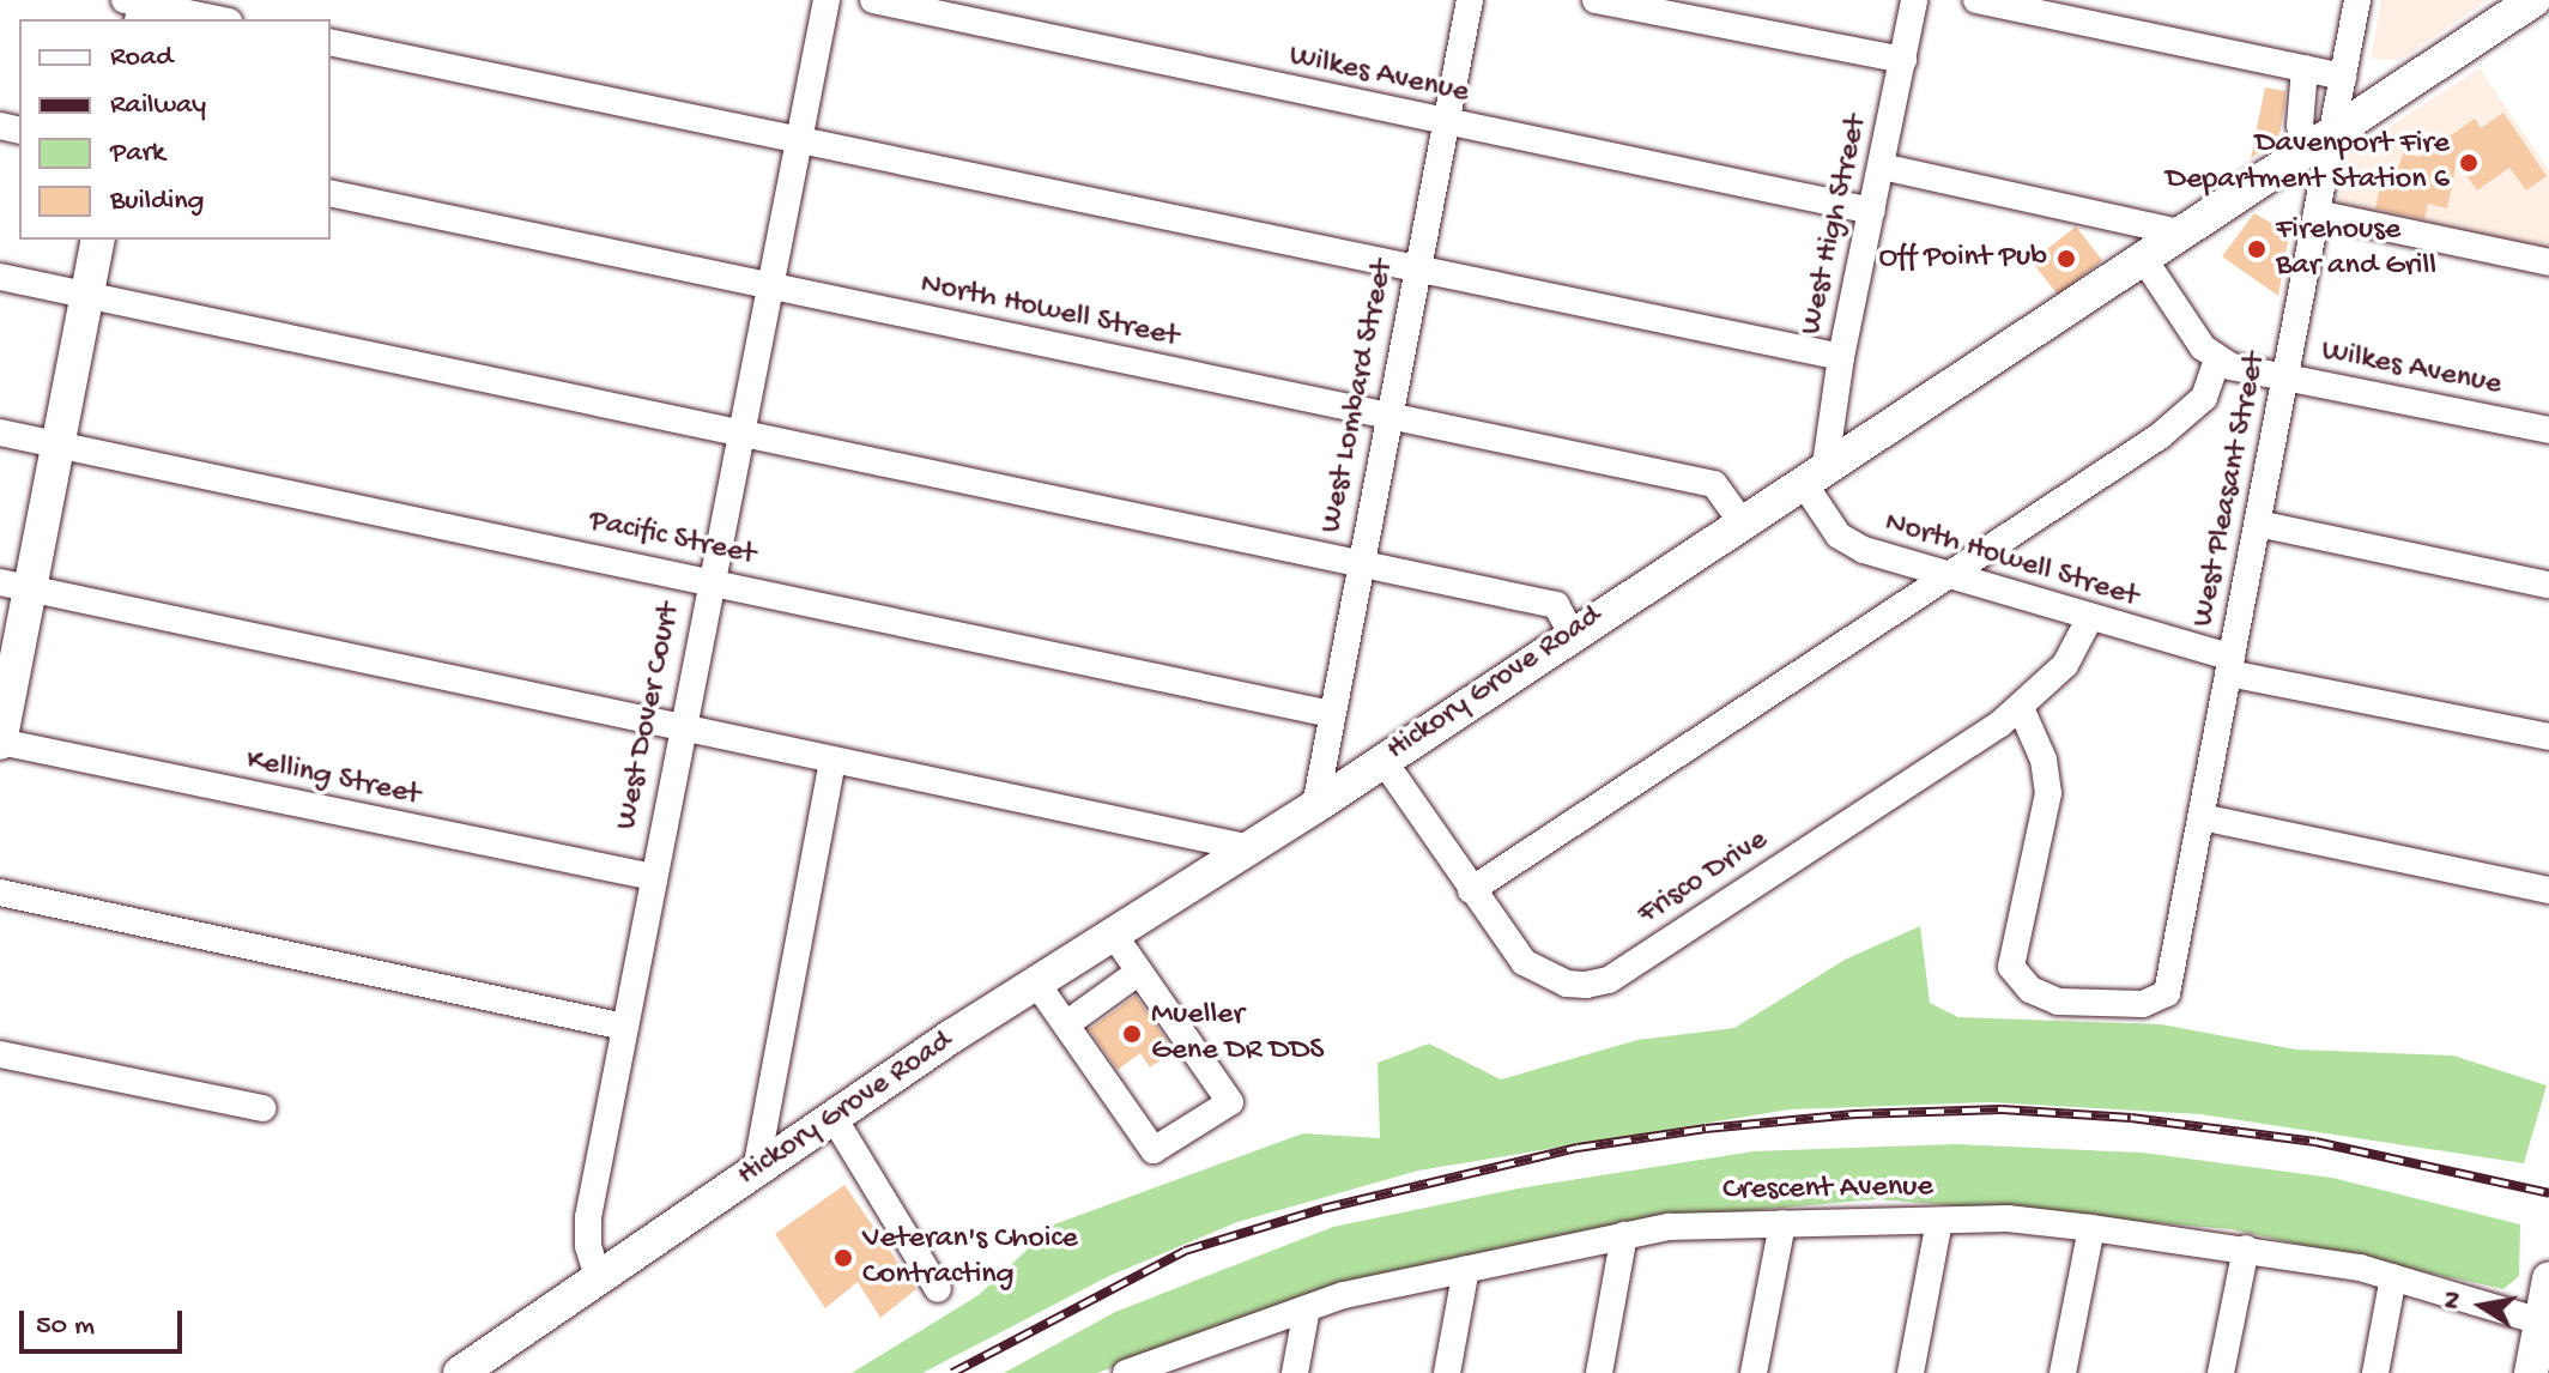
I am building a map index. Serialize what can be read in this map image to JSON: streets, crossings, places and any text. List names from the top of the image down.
{
  "streets": {
    "main road": ["Hickory Grove Road"],
    "street": [
      "Wilkes Avenue",
      "West High Street",
      "North Howell Street",
      "West Lombard Street",
      "West Pleasant Street",
      "Pacific Street",
      "West Dover Court",
      "Kelling Street",
      "Frisco Drive",
      "Crescent Avenue"
    ]
  },
  "crossings": [
    ["Wilkes Avenue", "West High Street"],
    ["Wilkes Avenue", "West Lombard Street"],
    ["Wilkes Avenue", "West Pleasant Street"],
    ["West High Street", "North Howell Street"],
    ["West High Street", "Hickory Grove Road"],
    ["North Howell Street", "West Lombard Street"],
    ["North Howell Street", "West Pleasant Street"],
    ["North Howell Street", "Hickory Grove Road"],
    ["North Howell Street", "West Dover Court"],
    ["North Howell Street", "Frisco Drive"],
    ["West Lombard Street", "Pacific Street"],
    ["West Lombard Street", "Hickory Grove Road"],
    ["West Pleasant Street", "Hickory Grove Road"],
    ["West Pleasant Street", "Frisco Drive"],
    ["Pacific Street", "West Dover Court"],
    ["Hickory Grove Road", "West Dover Court"],
    ["Hickory Grove Road", "Frisco Drive"],
    ["West Dover Court", "Kelling Street"]
  ],
  "places": [
    "Davenport Fire Department Station 6",
    "Firehouse Bar and Grill",
    "Off Point Pub",
    "Mueller Gene DR DDS",
    "Veteran's Choice Contracting"
  ],
  "legend": [
    "Road",
    "Railway",
    "Park",
    "Building"
  ],
  "scale_bar": "50 m",
  "north": "left"
}
